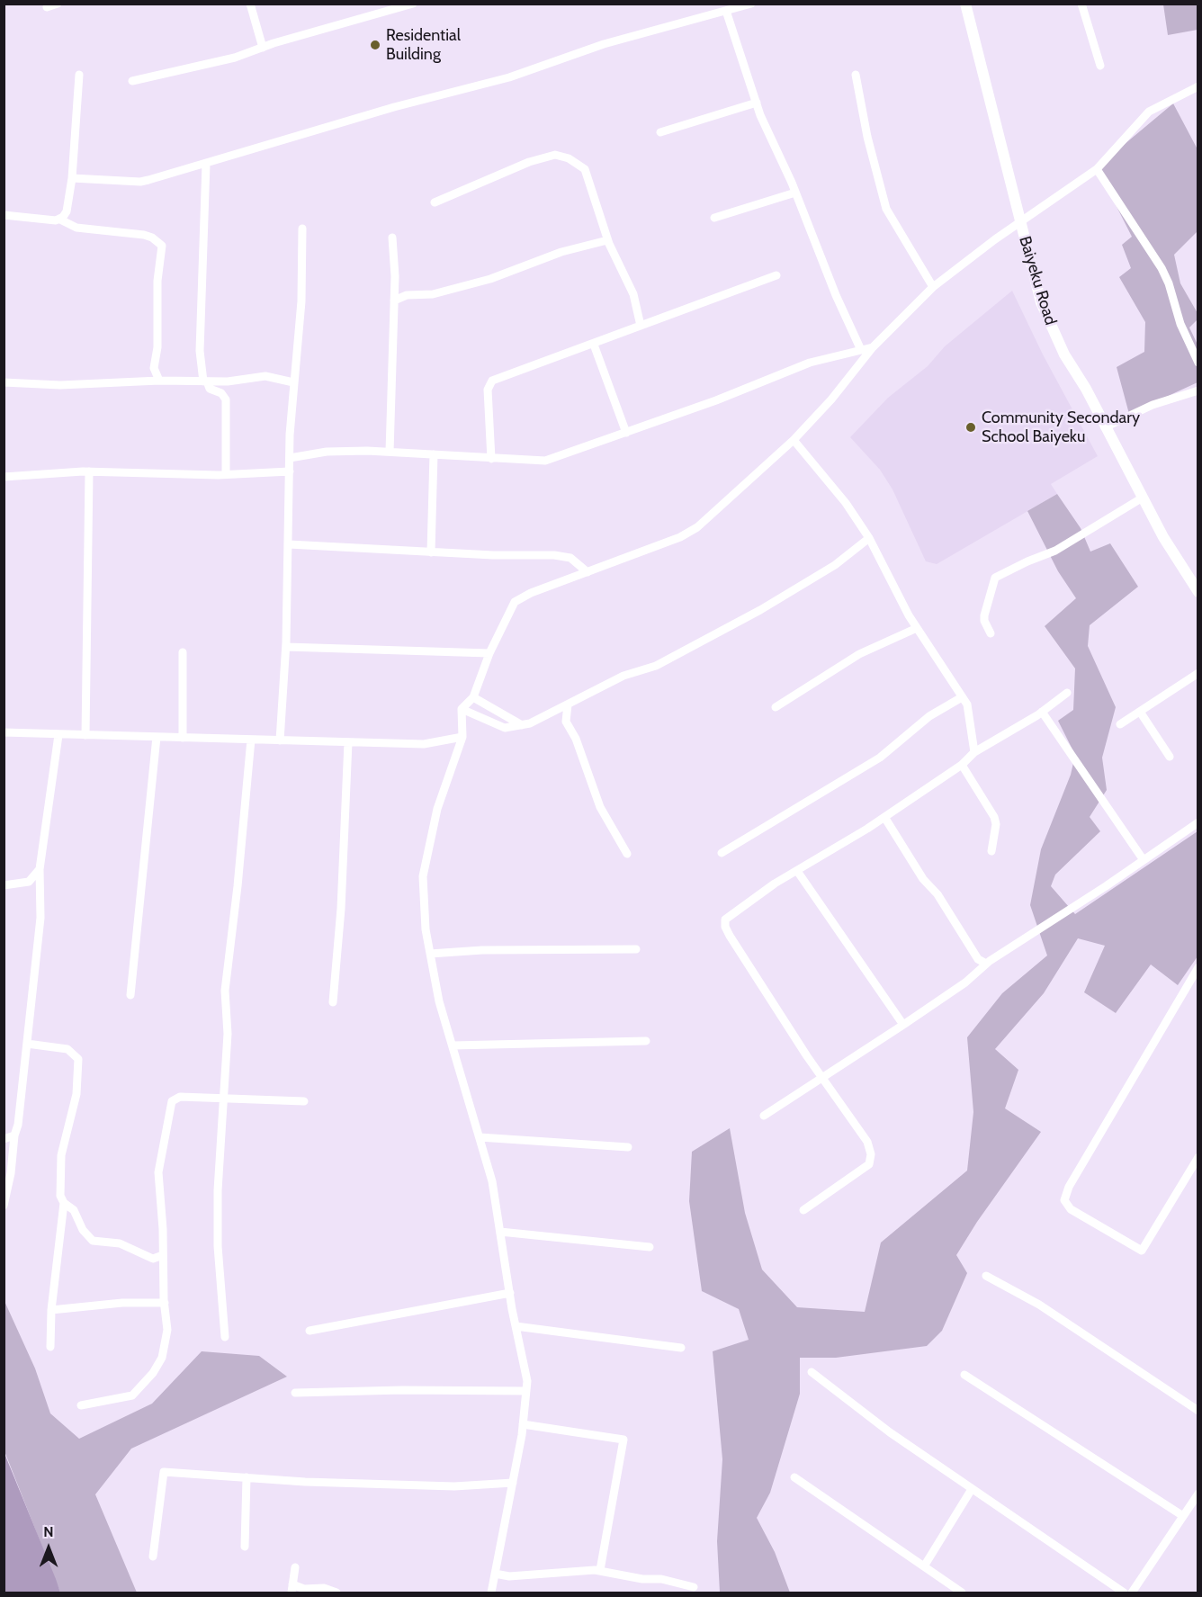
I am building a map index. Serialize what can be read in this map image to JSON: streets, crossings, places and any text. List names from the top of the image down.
{
  "streets": {
    "main road": ["Baiyeku Road"]
  },
  "places": ["Residential Building", "Community Secondary School Baiyeku"],
  "north": "top"
}
